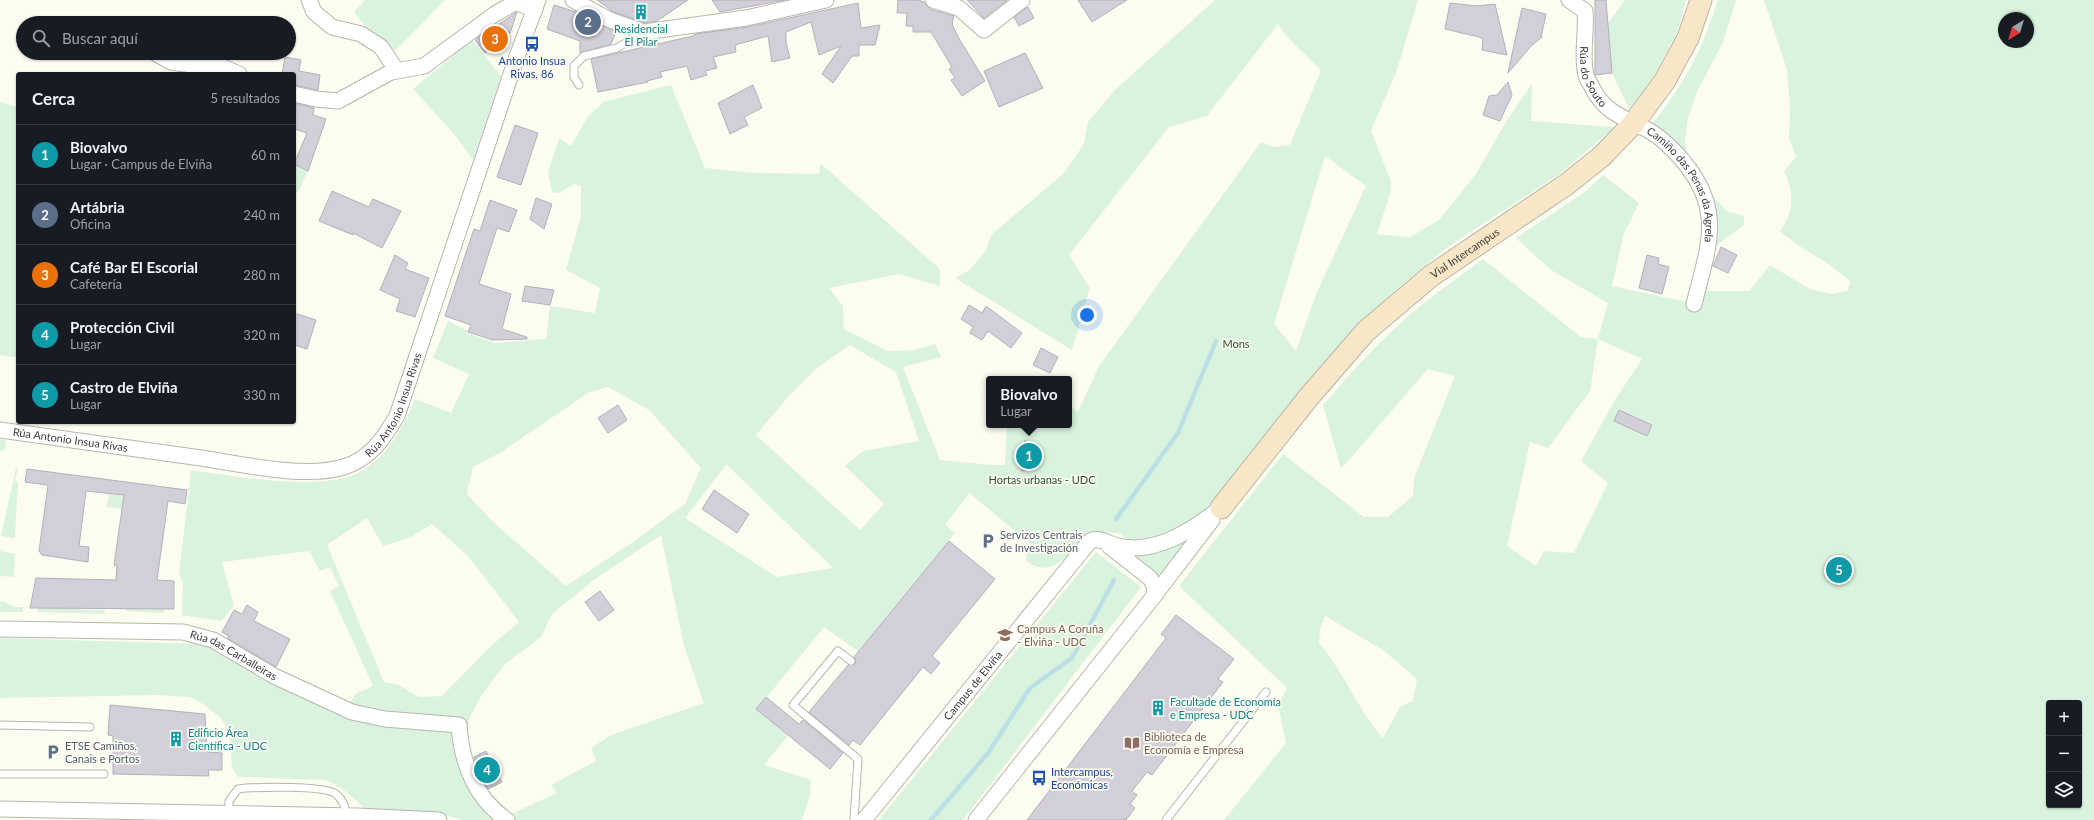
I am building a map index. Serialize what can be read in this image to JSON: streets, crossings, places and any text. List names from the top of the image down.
{
  "streets": {
    "street": [
      "Rúa do Souto",
      "Camiño das Penas da Agrela",
      "Vial Intercampus",
      "Rúa Antonio Insua Rivas",
      "Rúa das Carballeiras",
      "Campus de Elviña"
    ]
  },
  "crossings": [
    ["Rúa do Souto", "Camiño das Penas da Agrela"],
    ["Rúa do Souto", "Vial Intercampus"],
    ["Camiño das Penas da Agrela", "Vial Intercampus"]
  ],
  "parks": ["Mons", "Hortas urbanas - UDC"],
  "places": {
    "building": ["Residencial El Pilar", "Facultade de Economía e Empresa - UDC", "Edificio Área Científica - UDC"],
    "bus stop": ["Antonio Insua Rivas, 86", "Intercampus, Económicas"],
    "parking": ["Servizos Centrais de Investigación", "ETSE Camiños, Canais e Portos"],
    "school or university": ["Campus A Coruña - Elviña - UDC"],
    "library": ["Biblioteca de Economía e Empresa"]
  },
  "north": "bottom left",
  "page": {
    "pins": [
      "2",
      "3",
      "1",
      "5",
      "4"
    ],
    "search": "Buscar aquí",
    "heading": ["Cerca", "5 resultados"],
    "list": [
      {
        "mark": "1",
        "name": "Biovalvo",
        "note": "Lugar · Campus de Elviña",
        "value": "60 m"
      },
      {
        "mark": "2",
        "name": "Artábria",
        "note": "Oficina",
        "value": "240 m"
      },
      {
        "mark": "3",
        "name": "Café Bar El Escorial",
        "note": "Cafetería",
        "value": "280 m"
      },
      {
        "mark": "4",
        "name": "Protección Civil",
        "note": "Lugar",
        "value": "320 m"
      },
      {
        "mark": "5",
        "name": "Castro de Elviña",
        "note": "Lugar",
        "value": "330 m"
      }
    ],
    "popup": ["Biovalvo", "Lugar"],
    "map_buttons": ["+", "−"]
  }
}
